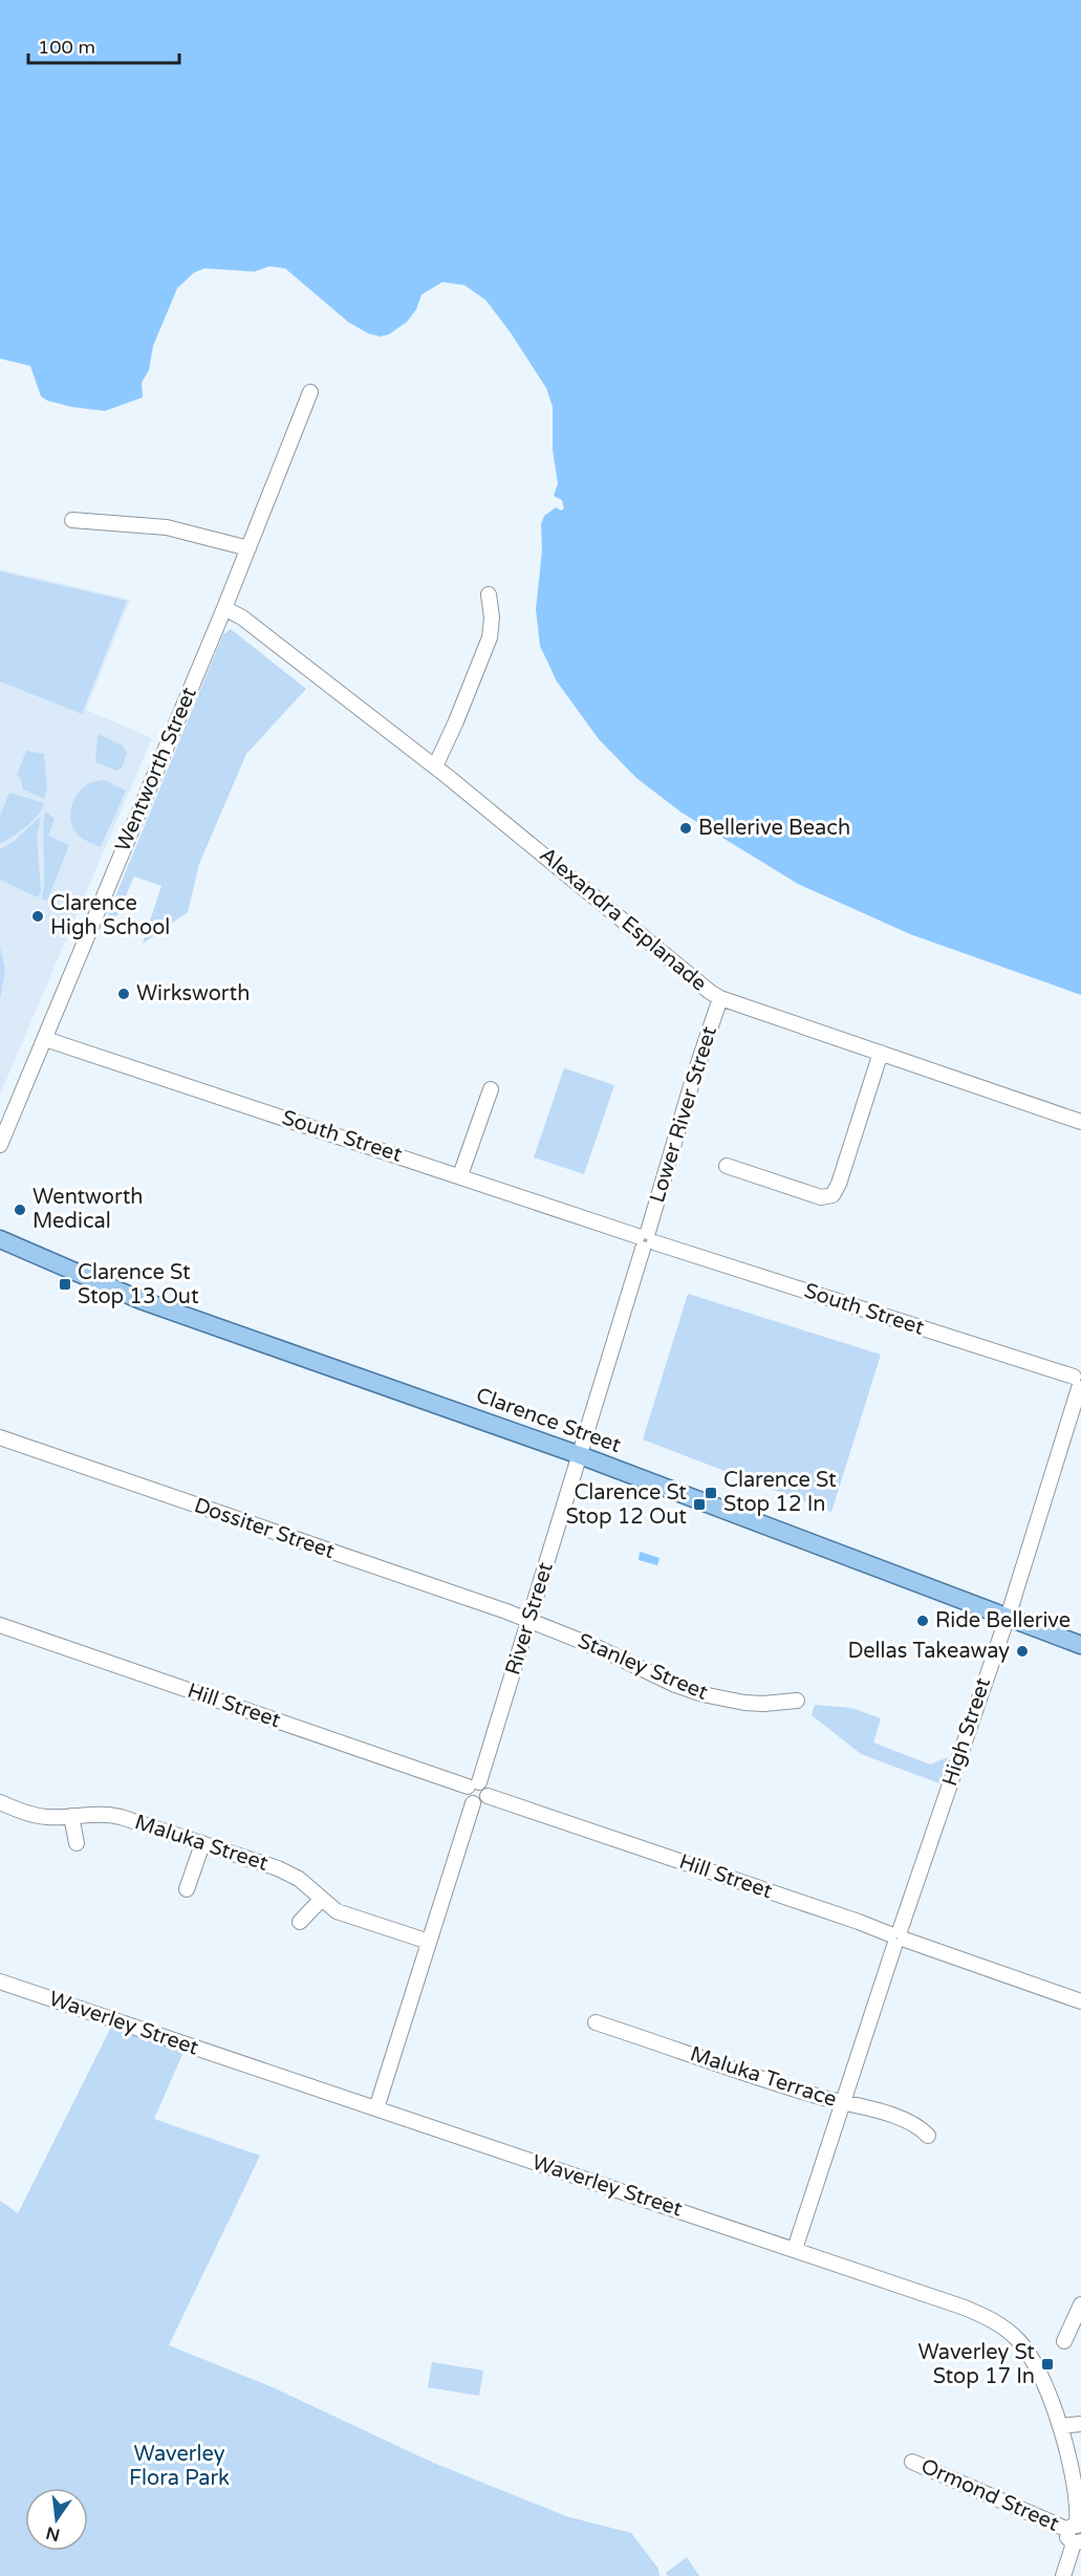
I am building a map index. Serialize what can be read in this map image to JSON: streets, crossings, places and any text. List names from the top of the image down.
{
  "streets": {
    "main road": ["Clarence Street"],
    "street": [
      "Wentworth Street",
      "Alexandra Esplanade",
      "Lower River Street",
      "South Street",
      "Dossiter Street",
      "River Street",
      "Stanley Street",
      "Hill Street",
      "High Street",
      "Maluka Street",
      "Waverley Street",
      "Maluka Terrace",
      "Ormond Street"
    ]
  },
  "crossings": [
    ["Wentworth Street", "Alexandra Esplanade"],
    ["Wentworth Street", "South Street"],
    ["Alexandra Esplanade", "Lower River Street"],
    ["Lower River Street", "South Street"],
    ["Lower River Street", "Clarence Street"],
    ["Lower River Street", "River Street"],
    ["South Street", "High Street"],
    ["Clarence Street", "River Street"],
    ["Clarence Street", "High Street"],
    ["Dossiter Street", "River Street"],
    ["Dossiter Street", "Stanley Street"],
    ["River Street", "Stanley Street"],
    ["River Street", "Hill Street"],
    ["Hill Street", "High Street"],
    ["High Street", "Waverley Street"],
    ["High Street", "Maluka Terrace"],
    ["Waverley Street", "Ormond Street"]
  ],
  "parks": ["Waverley Flora Park"],
  "places": {
    "other": [
      "Bellerive Beach",
      "Clarence High School",
      "Wirksworth",
      "Wentworth Medical",
      "Ride Bellerive",
      "Dellas Takeaway"
    ],
    "transit": [
      "Clarence St Stop 13 Out",
      "Clarence St Stop 12 In",
      "Clarence St Stop 12 Out",
      "Waverley St Stop 17 In"
    ]
  },
  "scale_bar": "100 m",
  "north": "bottom"
}
